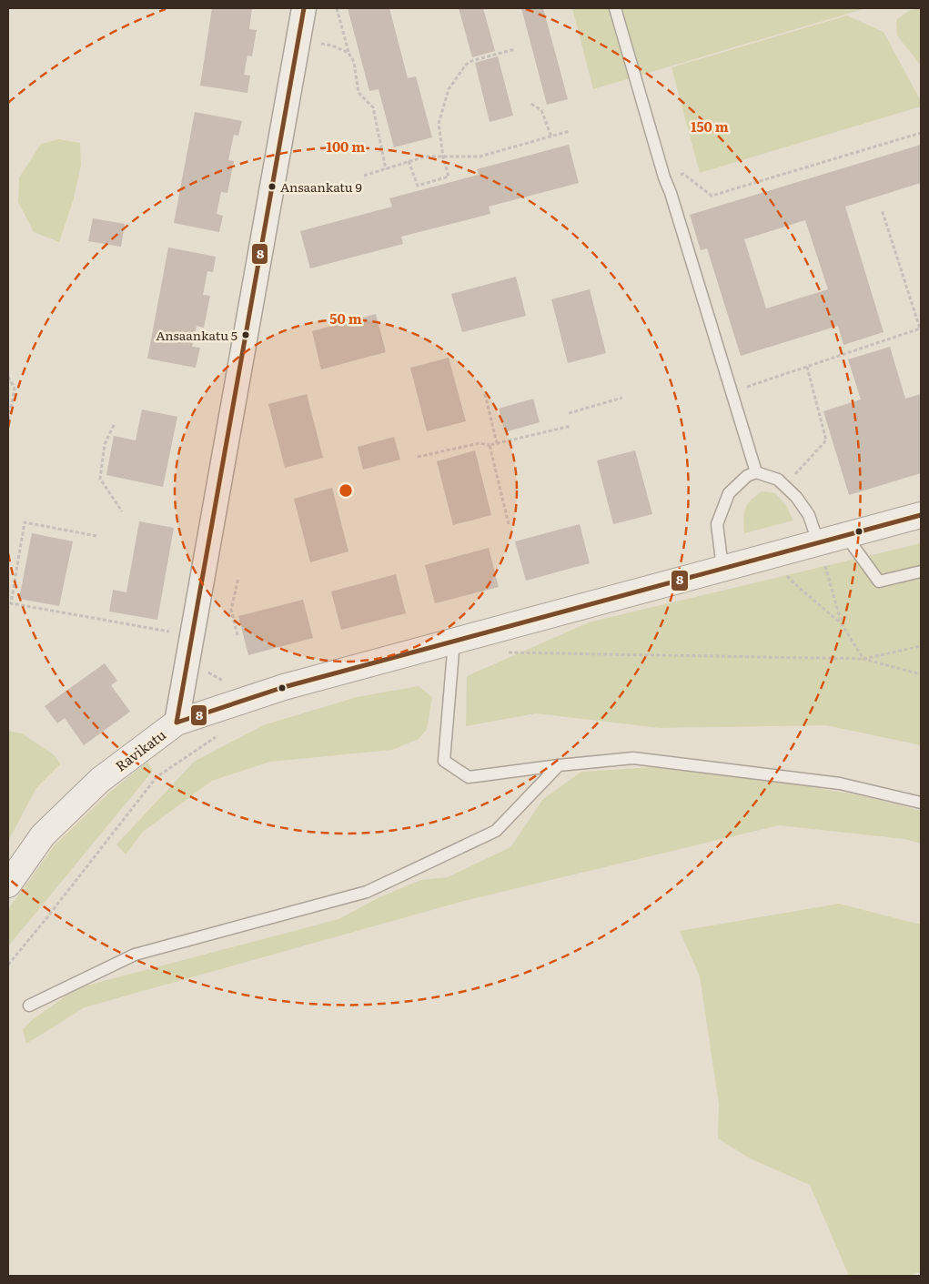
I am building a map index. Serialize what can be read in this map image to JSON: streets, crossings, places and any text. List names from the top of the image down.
{
  "streets": {
    "street": ["Ravikatu"]
  },
  "places": ["Ansaankatu 9", "Ansaankatu 5"],
  "lines": ["transit line 8"],
  "rings": ["150 m", "100 m", "50 m"]
}
